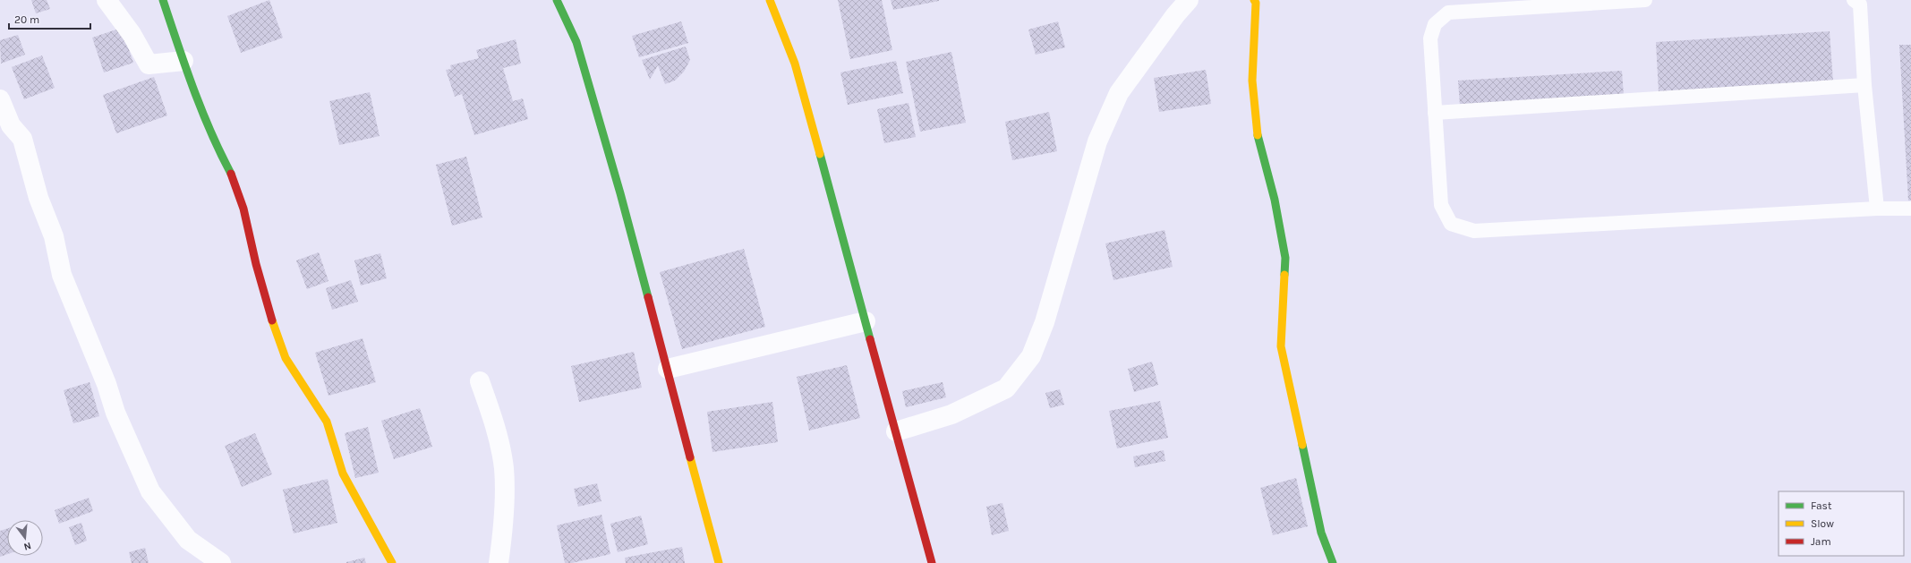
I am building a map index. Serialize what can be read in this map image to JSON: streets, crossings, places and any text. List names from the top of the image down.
{
  "legend": ["Fast", "Slow", "Jam"],
  "scale_bar": "20 m",
  "north": "bottom"
}
